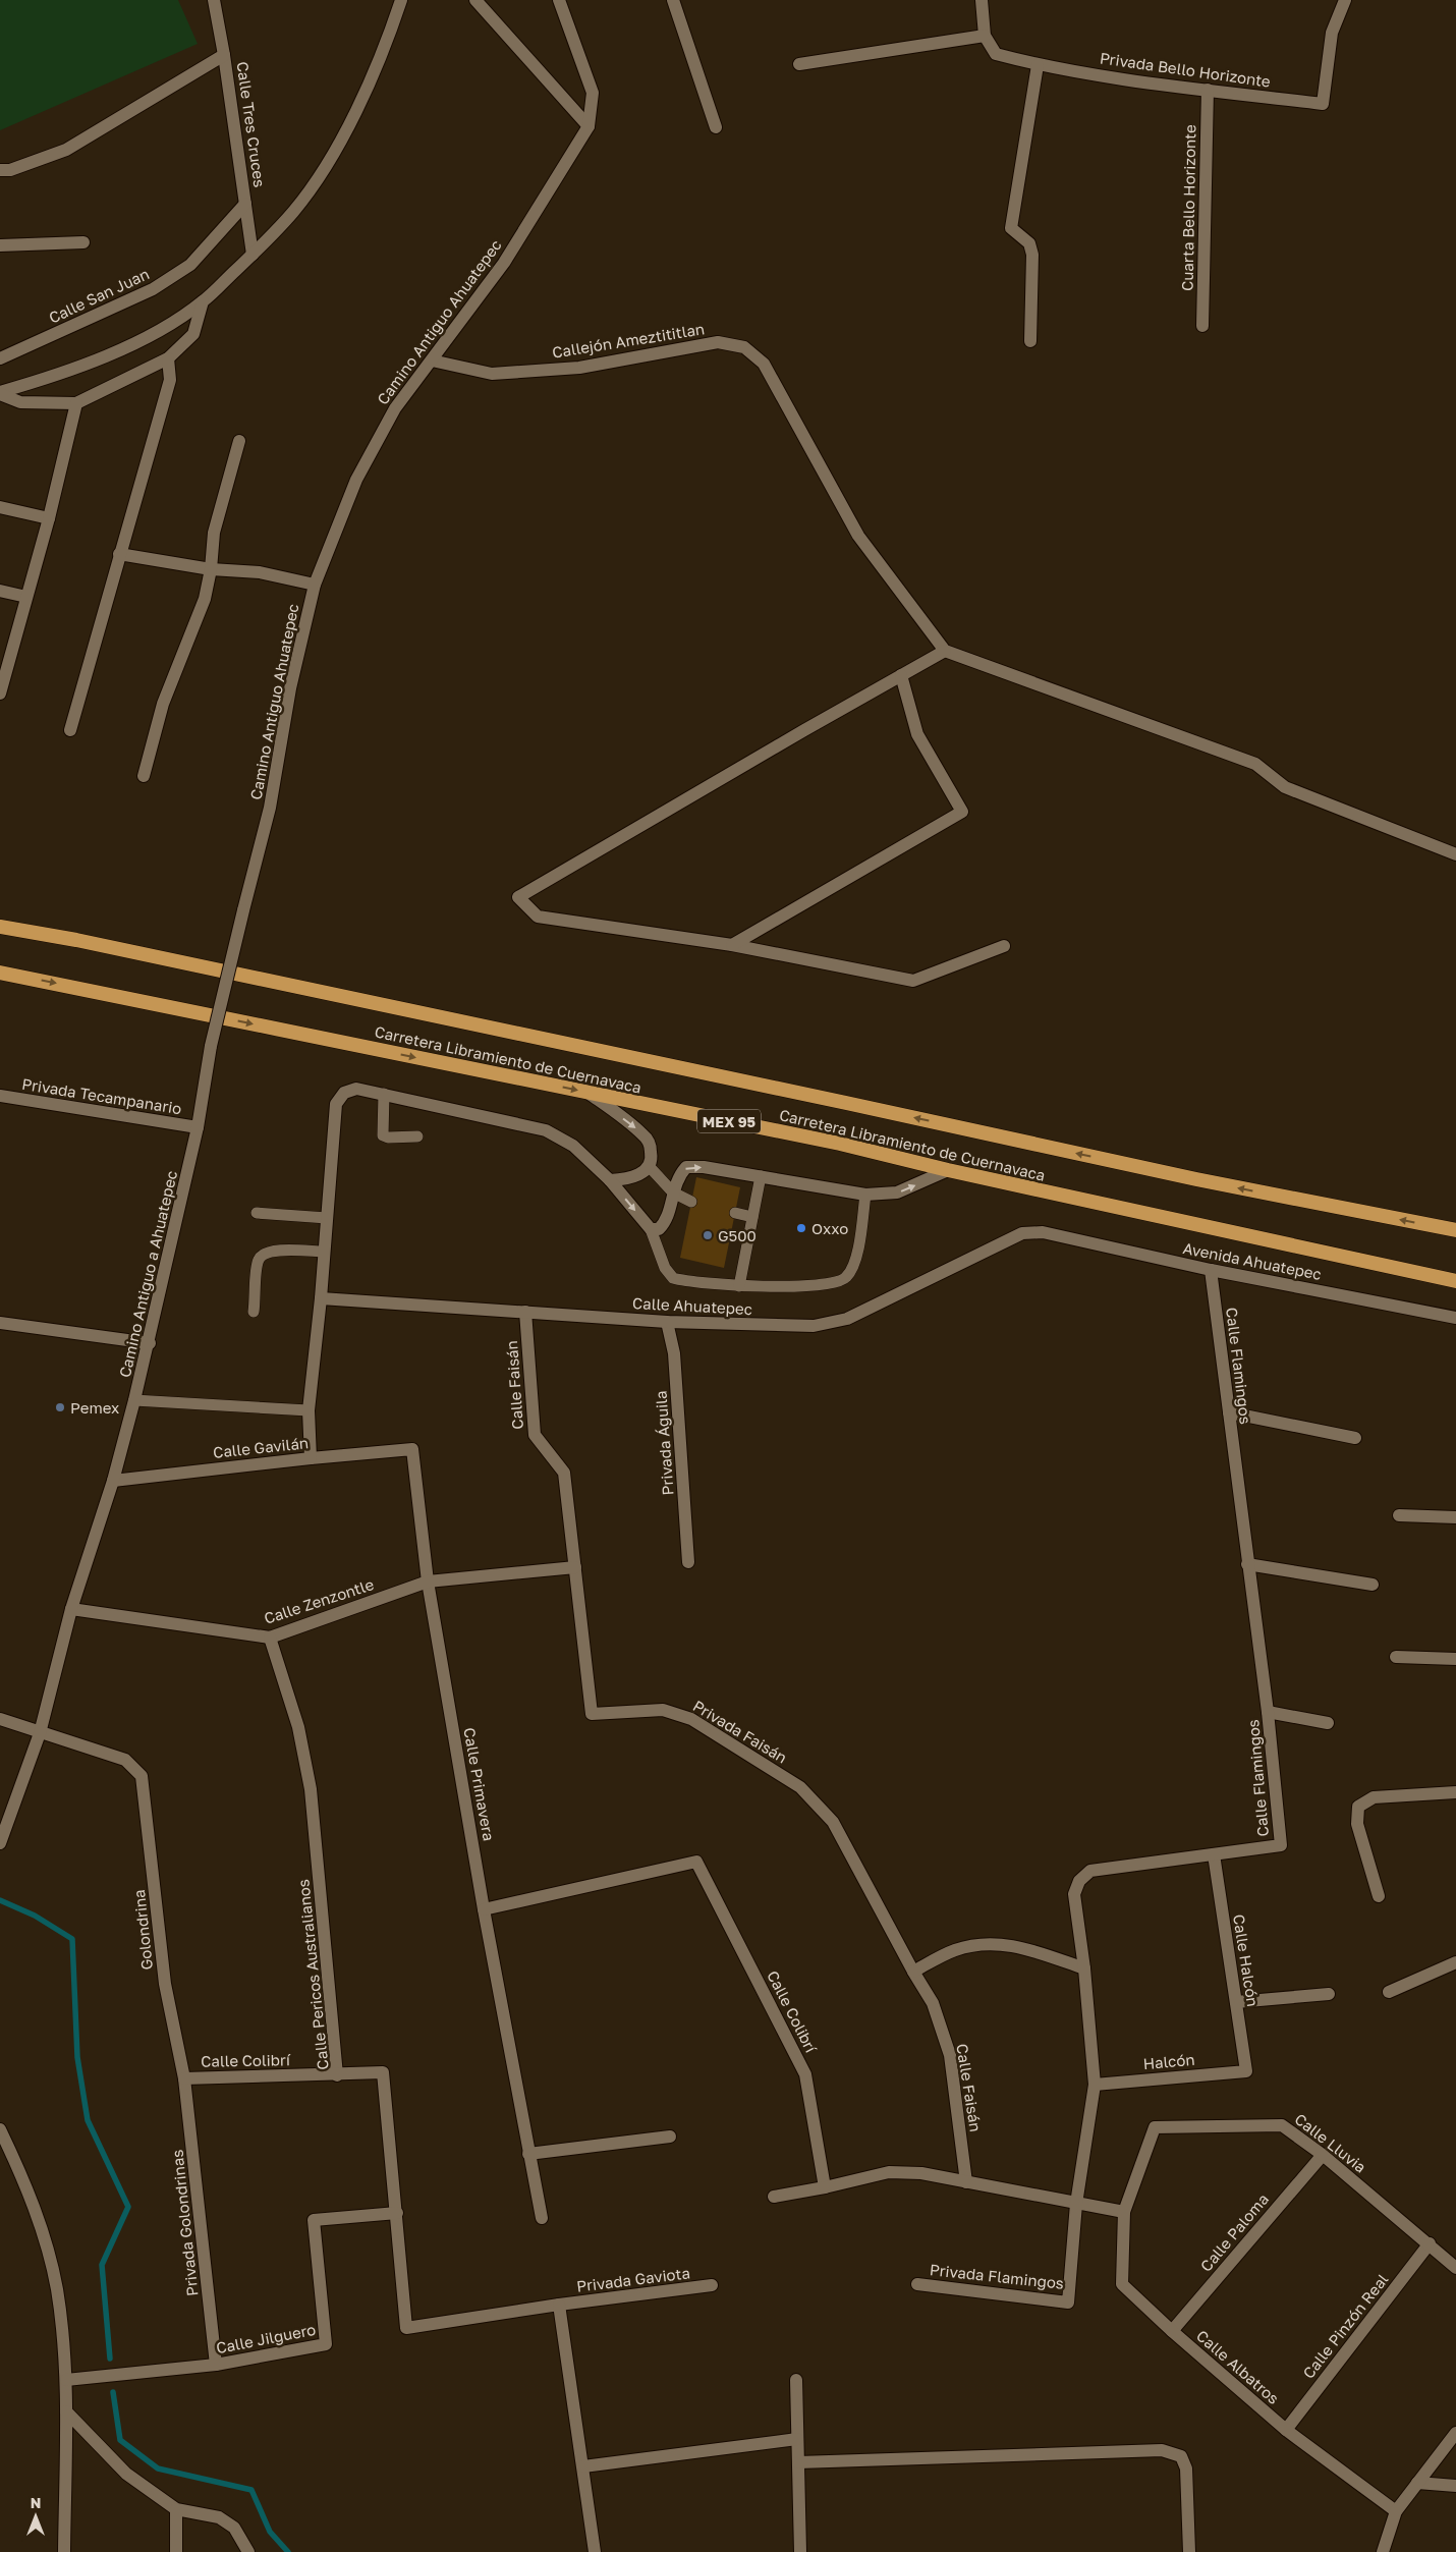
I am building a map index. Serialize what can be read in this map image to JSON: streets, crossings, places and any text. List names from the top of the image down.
{
  "streets": {
    "highway": ["Carretera Libramiento de Cuernavaca", "MEX 95"],
    "street": [
      "Privada Bello Horizonte",
      "Calle Tres Cruces",
      "Cuarta Bello Horizonte",
      "Calle San Juan",
      "Camino Antiguo Ahuatepec",
      "Callejón Ameztititlan",
      "Privada Tecampanario",
      "Avenida Ahuatepec",
      "Camino Antiguo a Ahuatepec",
      "Calle Ahuatepec",
      "Calle Flamingos",
      "Calle Faisán",
      "Privada Águila",
      "Calle Gavilán",
      "Calle Zenzontle",
      "Privada Faisán",
      "Calle Primavera",
      "Golondrina",
      "Calle Halcón",
      "Calle Pericos Australianos",
      "Calle Colibrí",
      "Halcón",
      "Calle Lluvia",
      "Privada Golondrinas",
      "Calle Paloma",
      "Privada Flamingos",
      "Privada Gaviota",
      "Calle Pinzón Real",
      "Calle Jilguero",
      "Calle Albatros"
    ]
  },
  "crossings": [
    ["Privada Bello Horizonte", "Cuarta Bello Horizonte"],
    ["Calle Tres Cruces", "Calle San Juan"],
    ["Camino Antiguo Ahuatepec", "Callejón Ameztititlan"],
    ["Camino Antiguo Ahuatepec", "Camino Antiguo a Ahuatepec"],
    ["Privada Tecampanario", "Camino Antiguo a Ahuatepec"],
    ["Avenida Ahuatepec", "Calle Ahuatepec"],
    ["Avenida Ahuatepec", "Calle Flamingos"],
    ["Camino Antiguo a Ahuatepec", "Calle Gavilán"],
    ["Camino Antiguo a Ahuatepec", "Calle Zenzontle"],
    ["Camino Antiguo a Ahuatepec", "Golondrina"],
    ["Calle Ahuatepec", "Calle Faisán"],
    ["Calle Ahuatepec", "Privada Águila"],
    ["Calle Flamingos", "Calle Halcón"],
    ["Calle Flamingos", "Halcón"],
    ["Calle Flamingos", "Privada Flamingos"],
    ["Calle Faisán", "Calle Zenzontle"],
    ["Calle Faisán", "Privada Faisán"],
    ["Calle Gavilán", "Calle Primavera"],
    ["Calle Zenzontle", "Privada Faisán"],
    ["Calle Zenzontle", "Calle Primavera"],
    ["Calle Zenzontle", "Calle Pericos Australianos"],
    ["Calle Primavera", "Calle Colibrí"],
    ["Golondrina", "Calle Colibrí"],
    ["Golondrina", "Privada Golondrinas"],
    ["Calle Halcón", "Halcón"],
    ["Calle Pericos Australianos", "Calle Colibrí"],
    ["Calle Pericos Australianos", "Privada Gaviota"],
    ["Calle Pericos Australianos", "Calle Jilguero"],
    ["Calle Colibrí", "Privada Golondrinas"],
    ["Calle Lluvia", "Calle Paloma"],
    ["Calle Lluvia", "Calle Pinzón Real"],
    ["Calle Lluvia", "Calle Albatros"],
    ["Privada Golondrinas", "Calle Jilguero"],
    ["Calle Paloma", "Calle Albatros"],
    ["Calle Pinzón Real", "Calle Albatros"]
  ],
  "places": ["Oxxo", "G500", "Pemex"],
  "north": "top"
}
